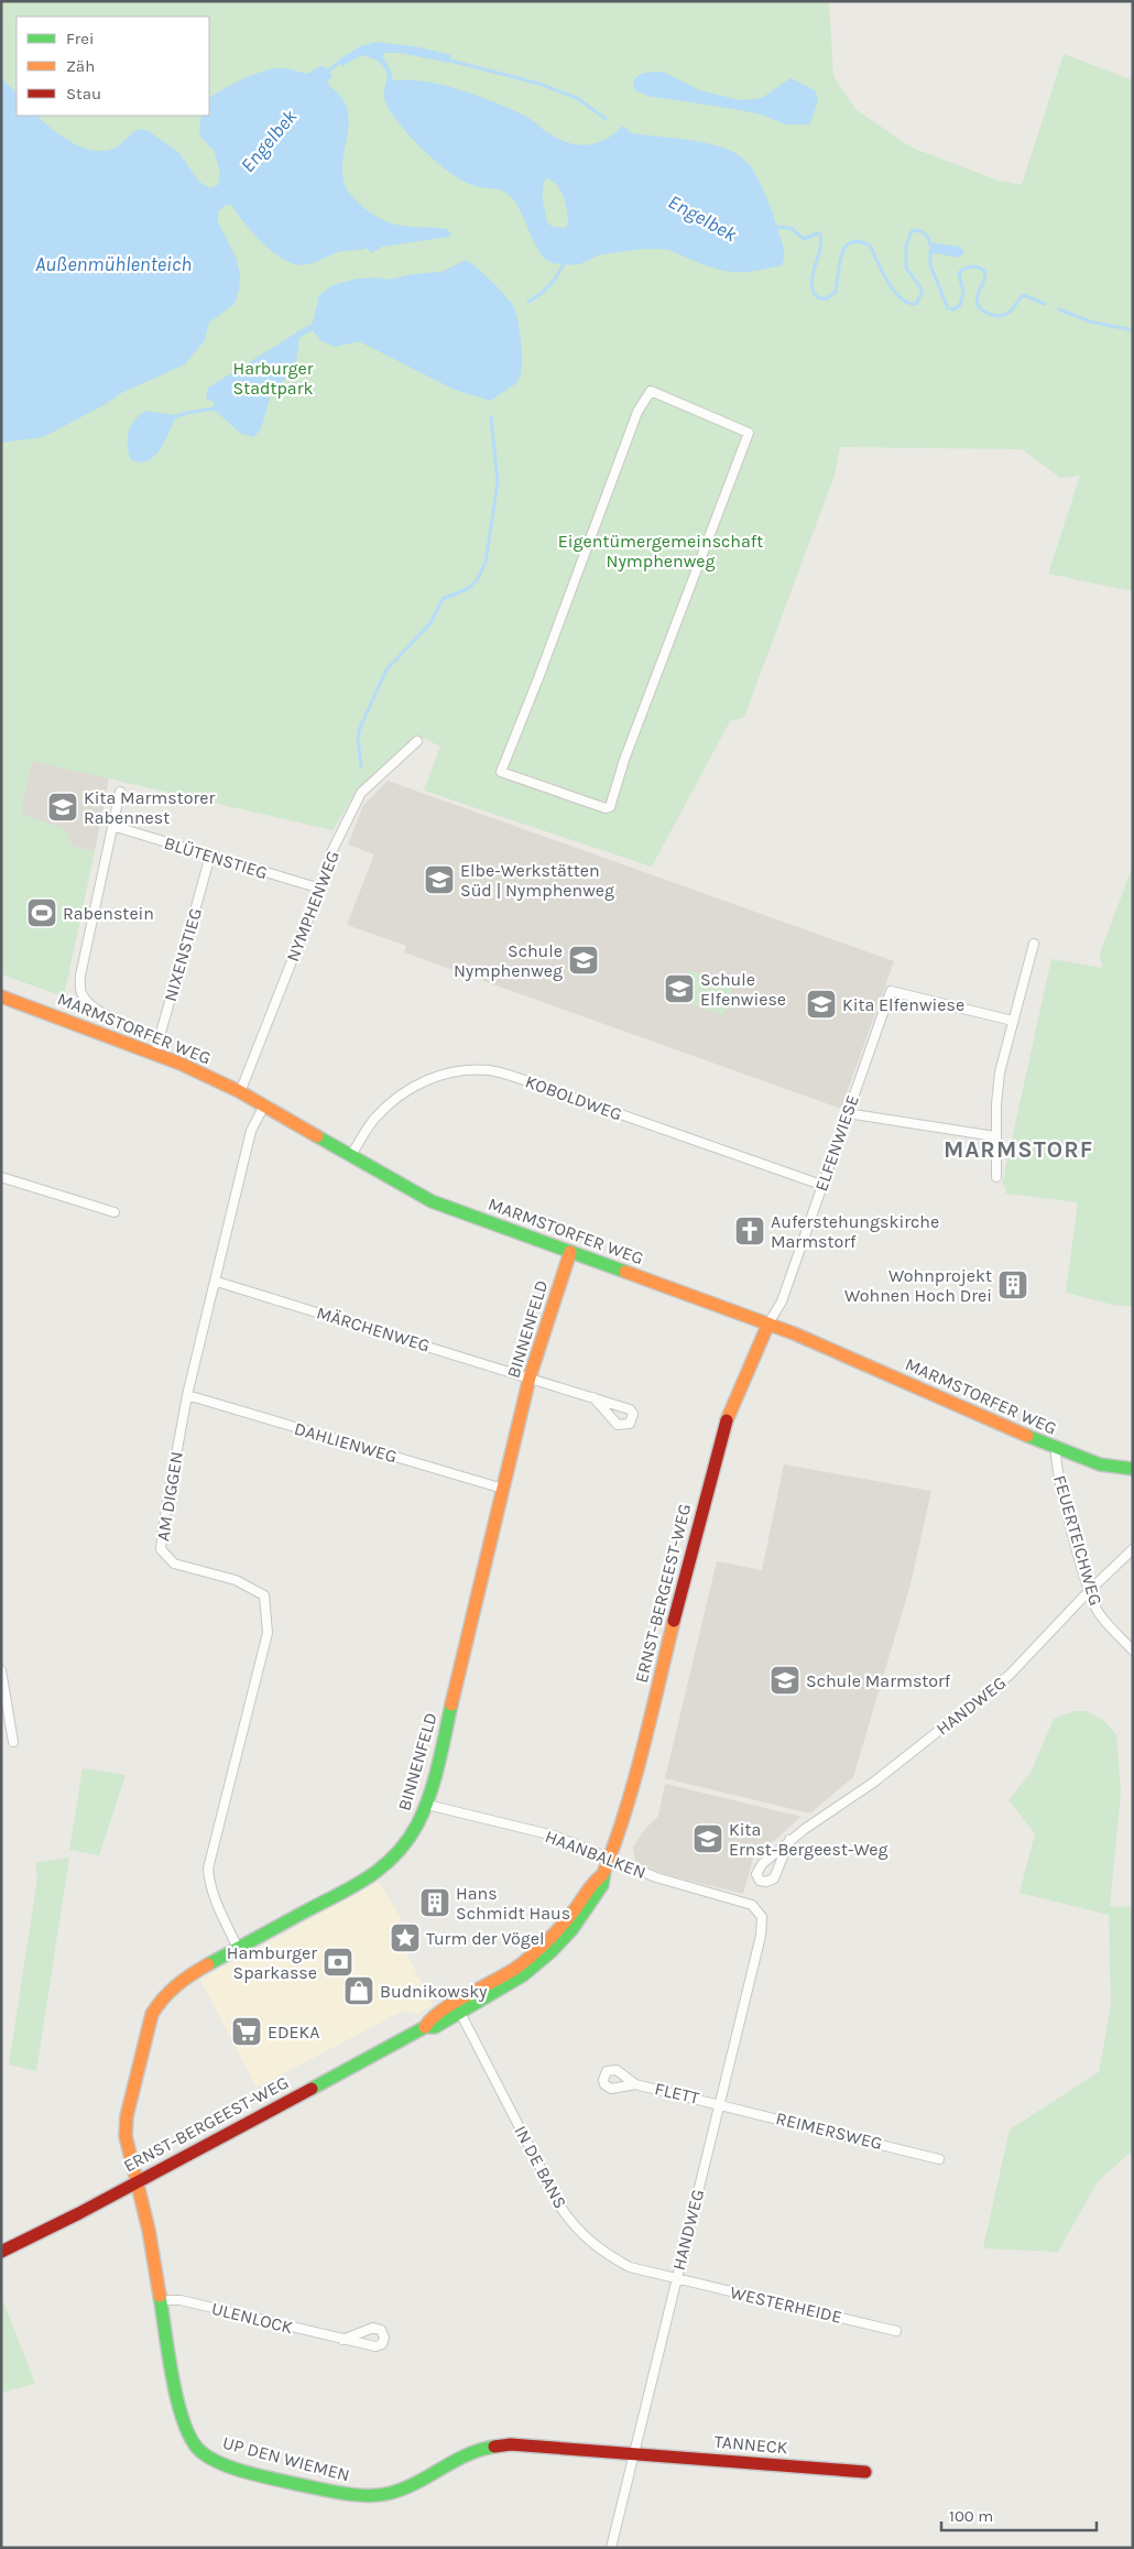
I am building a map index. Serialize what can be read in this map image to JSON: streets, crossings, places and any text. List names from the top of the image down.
{
  "streets": {
    "street": [
      "BLÜTENSTIEG",
      "NYMPHENWEG",
      "NIXENSTIEG",
      "MARMSTORFER WEG",
      "KOBOLDWEG",
      "ELFENWIESE",
      "MÄRCHENWEG",
      "BINNENFELD",
      "DAHLIENWEG",
      "AM DIGGEN",
      "FEUERTEICHWEG",
      "ERNST-BERGEEST-WEG",
      "HANDWEG",
      "HAANBALKEN",
      "FLETT",
      "REIMERSWEG",
      "IN DE BANS",
      "WESTERHEIDE",
      "ULENLOCK",
      "TANNECK",
      "UP DEN WIEMEN"
    ]
  },
  "crossings": [
    ["BLÜTENSTIEG", "NYMPHENWEG"],
    ["BLÜTENSTIEG", "NIXENSTIEG"],
    ["BLÜTENSTIEG", "MARMSTORFER WEG"],
    ["NYMPHENWEG", "MARMSTORFER WEG"],
    ["NIXENSTIEG", "MARMSTORFER WEG"],
    ["MARMSTORFER WEG", "KOBOLDWEG"],
    ["MARMSTORFER WEG", "ELFENWIESE"],
    ["MARMSTORFER WEG", "BINNENFELD"],
    ["MARMSTORFER WEG", "AM DIGGEN"],
    ["MARMSTORFER WEG", "FEUERTEICHWEG"],
    ["MARMSTORFER WEG", "ERNST-BERGEEST-WEG"],
    ["KOBOLDWEG", "ELFENWIESE"],
    ["ELFENWIESE", "ERNST-BERGEEST-WEG"],
    ["MÄRCHENWEG", "BINNENFELD"],
    ["MÄRCHENWEG", "AM DIGGEN"],
    ["BINNENFELD", "DAHLIENWEG"],
    ["BINNENFELD", "AM DIGGEN"],
    ["BINNENFELD", "ERNST-BERGEEST-WEG"],
    ["BINNENFELD", "HAANBALKEN"],
    ["BINNENFELD", "UP DEN WIEMEN"],
    ["DAHLIENWEG", "AM DIGGEN"],
    ["FEUERTEICHWEG", "HANDWEG"],
    ["ERNST-BERGEEST-WEG", "HAANBALKEN"],
    ["ERNST-BERGEEST-WEG", "IN DE BANS"],
    ["ERNST-BERGEEST-WEG", "UP DEN WIEMEN"],
    ["HANDWEG", "HAANBALKEN"],
    ["HANDWEG", "FLETT"],
    ["HANDWEG", "REIMERSWEG"],
    ["HANDWEG", "IN DE BANS"],
    ["HANDWEG", "WESTERHEIDE"],
    ["HANDWEG", "TANNECK"],
    ["HANDWEG", "UP DEN WIEMEN"],
    ["FLETT", "REIMERSWEG"],
    ["IN DE BANS", "WESTERHEIDE"],
    ["ULENLOCK", "UP DEN WIEMEN"],
    ["TANNECK", "UP DEN WIEMEN"]
  ],
  "districts": ["MARMSTORF"],
  "water": ["Engelbek", "Außenmühlenteich"],
  "parks": ["Harburger Stadtpark", "Eigentümergemeinschaft Nymphenweg"],
  "places": {
    "school or university": [
      "Kita Marmstorer Rabennest",
      "Elbe-Werkstätten Süd | Nymphenweg",
      "Schule Nymphenweg",
      "Schule Elfenwiese",
      "Kita Elfenwiese",
      "Schule Marmstorf",
      "Kita Ernst-Bergeest-Weg"
    ],
    "sports": ["Rabenstein"],
    "church": ["Auferstehungskirche Marmstorf"],
    "building": ["Wohnprojekt Wohnen Hoch Drei", "Hans Schmidt Haus"],
    "place": ["Turm der Vögel"],
    "bank": ["Hamburger Sparkasse"],
    "shop": ["Budnikowsky"],
    "supermarket": ["EDEKA"]
  },
  "legend": ["Frei", "Zäh", "Stau"],
  "scale_bar": "100 m"
}
